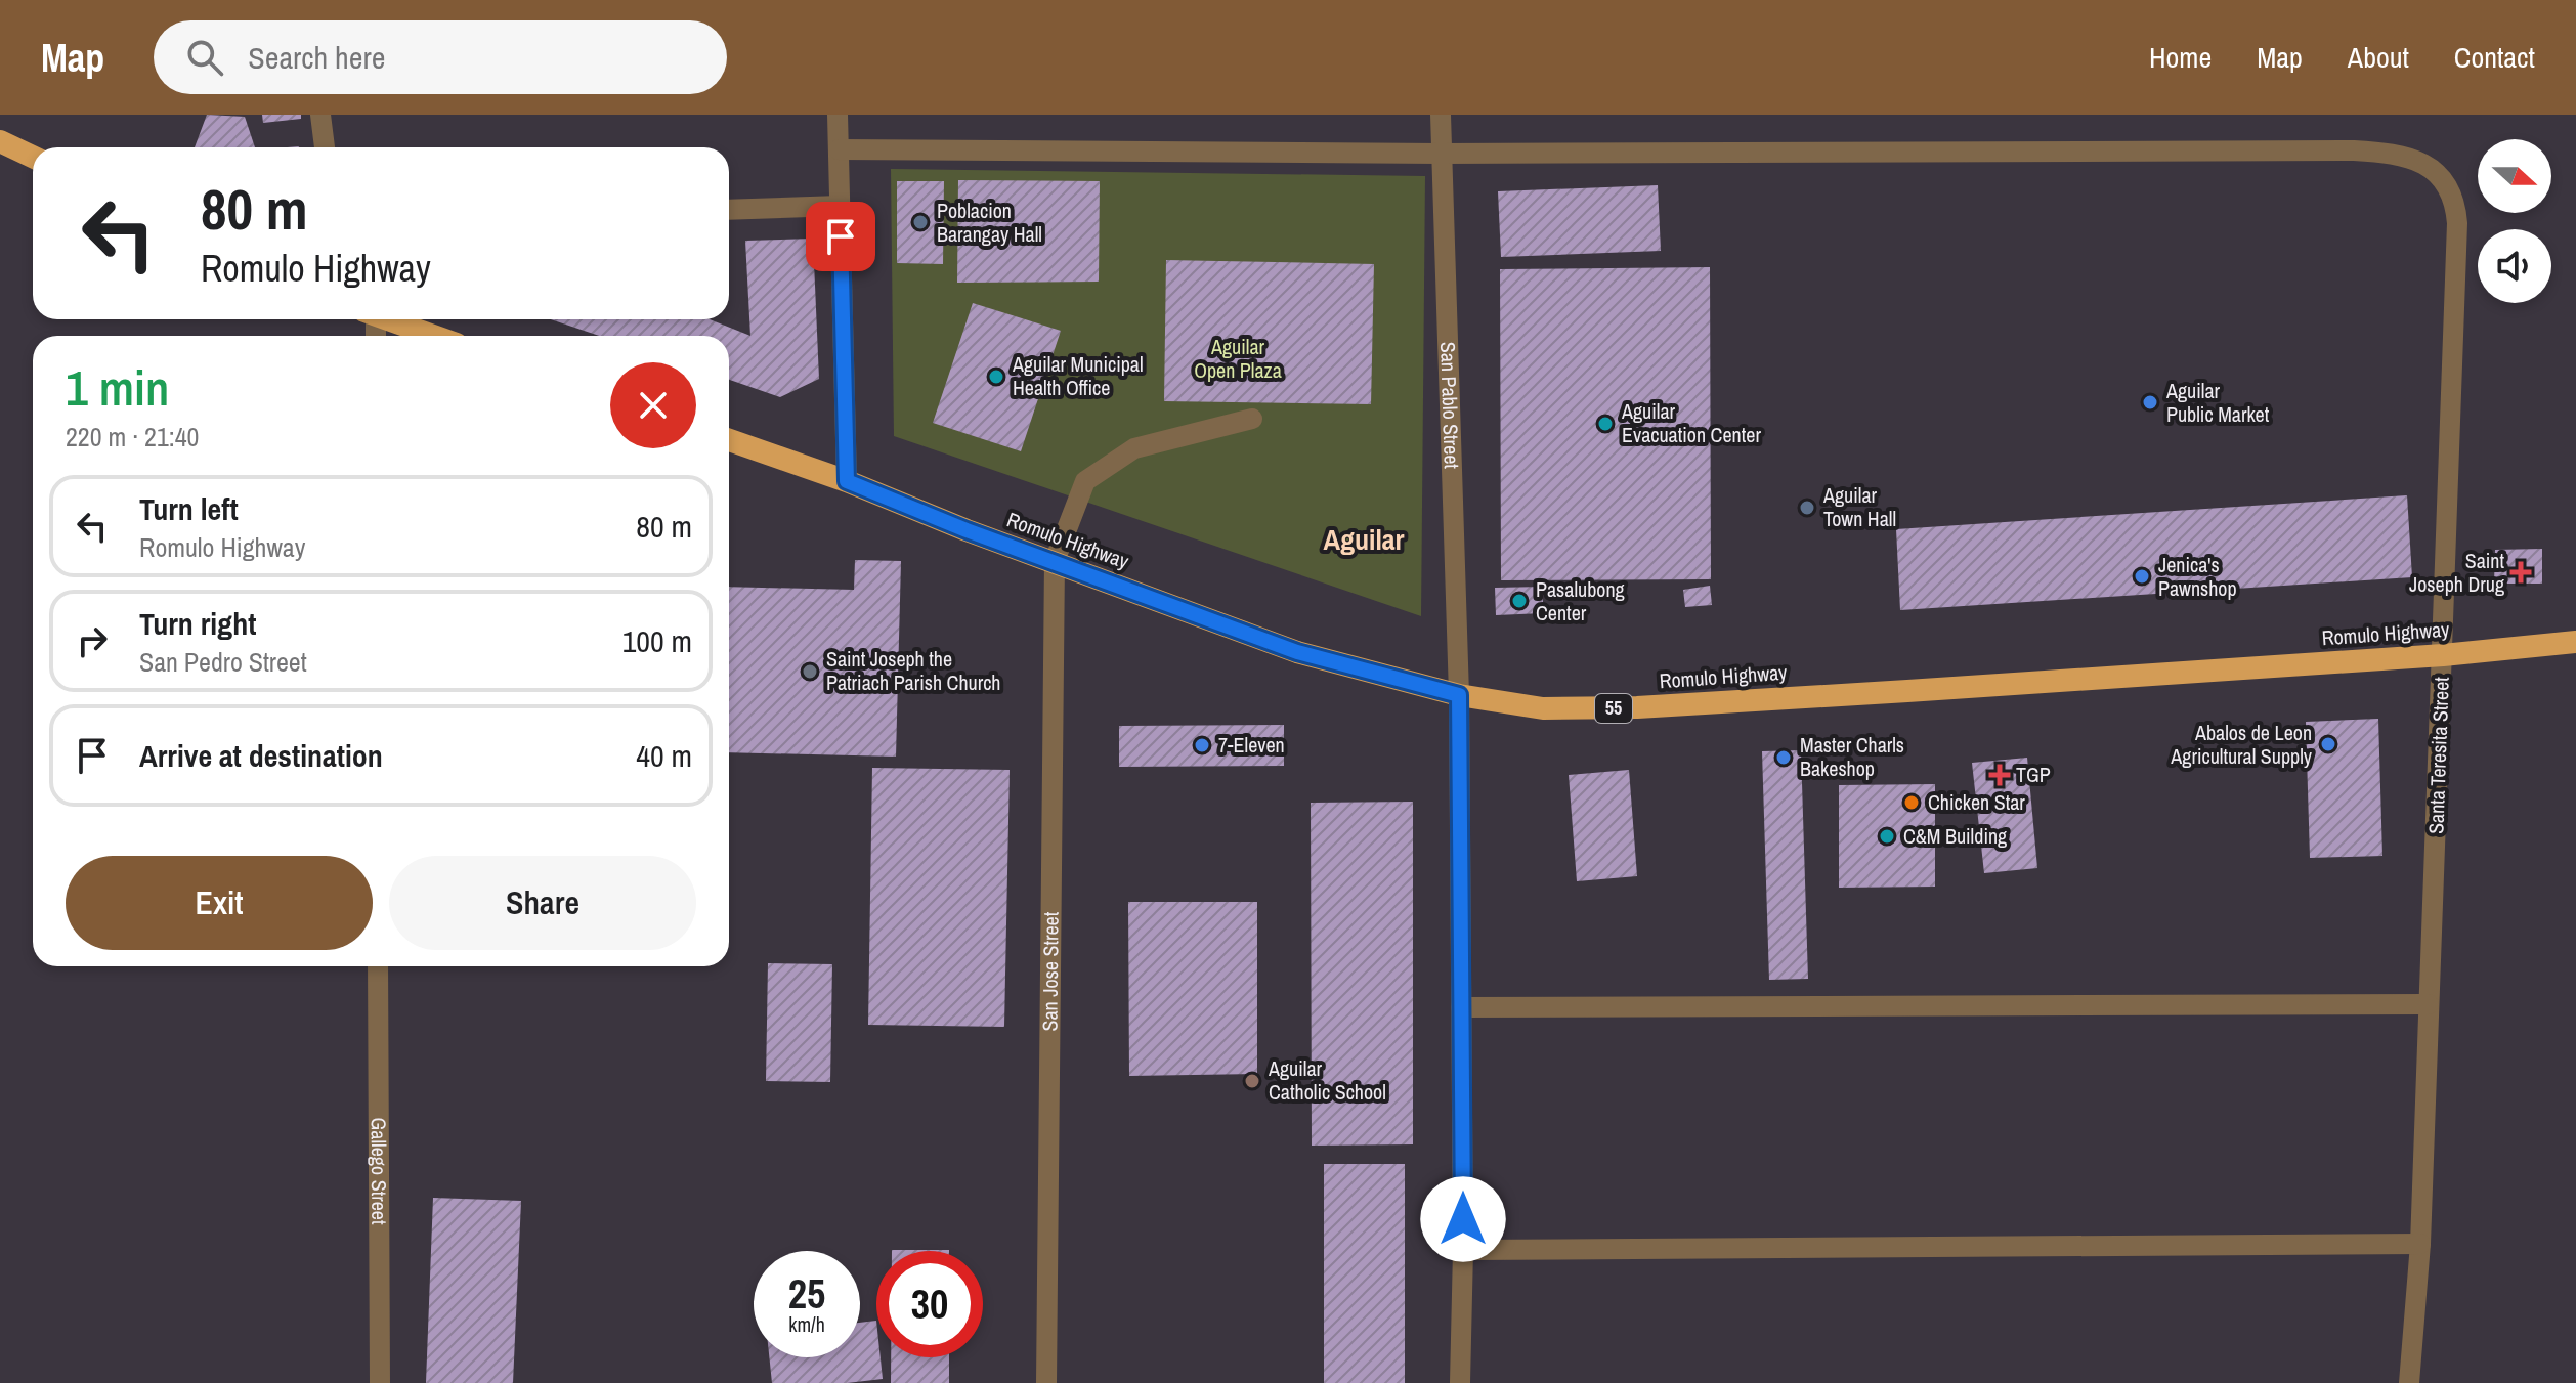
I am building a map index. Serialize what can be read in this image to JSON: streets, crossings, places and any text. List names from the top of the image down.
{
  "streets": {
    "highway": ["Romulo Highway", "55"],
    "street": [
      "San Pablo Street",
      "Santa Teresita Street",
      "San Jose Street",
      "Gallego Street"
    ]
  },
  "crossings": [
    ["San Pablo Street", "Romulo Highway"],
    ["San Pablo Street", "Santa Teresita Street"],
    ["Romulo Highway", "Santa Teresita Street"],
    ["Romulo Highway", "San Jose Street"]
  ],
  "districts": ["Aguilar"],
  "parks": ["Aguilar Open Plaza"],
  "places": {
    "other": [
      "Poblacion Barangay Hall",
      "Aguilar Municipal Health Office",
      "Aguilar Public Market",
      "Aguilar Evacuation Center",
      "Aguilar Town Hall",
      "Jenica's Pawnshop",
      "Pasalubong Center",
      "Saint Joseph the Patriach Parish Church",
      "Abalos de Leon Agricultural Supply",
      "7-Eleven",
      "Master Charls Bakeshop",
      "Chicken Star",
      "C&M Building",
      "Aguilar Catholic School"
    ],
    "health": ["Saint Joseph Drug", "TGP"]
  },
  "north": "right",
  "page": {
    "header": "Map",
    "search": "Search here",
    "nav": [
      "Home",
      "Map",
      "About",
      "Contact"
    ],
    "turn": ["80 m", "Romulo Highway"],
    "heading": ["1 min", "220 m · 21:40"],
    "list": [
      {
        "name": "Turn left",
        "note": "Romulo Highway",
        "value": "80 m"
      },
      {
        "name": "Turn right",
        "note": "San Pedro Street",
        "value": "100 m"
      },
      {
        "name": "Arrive at destination",
        "value": "40 m"
      }
    ],
    "buttons": ["Exit", "Share"],
    "speed": "25 km/h",
    "limit": "30"
  }
}
